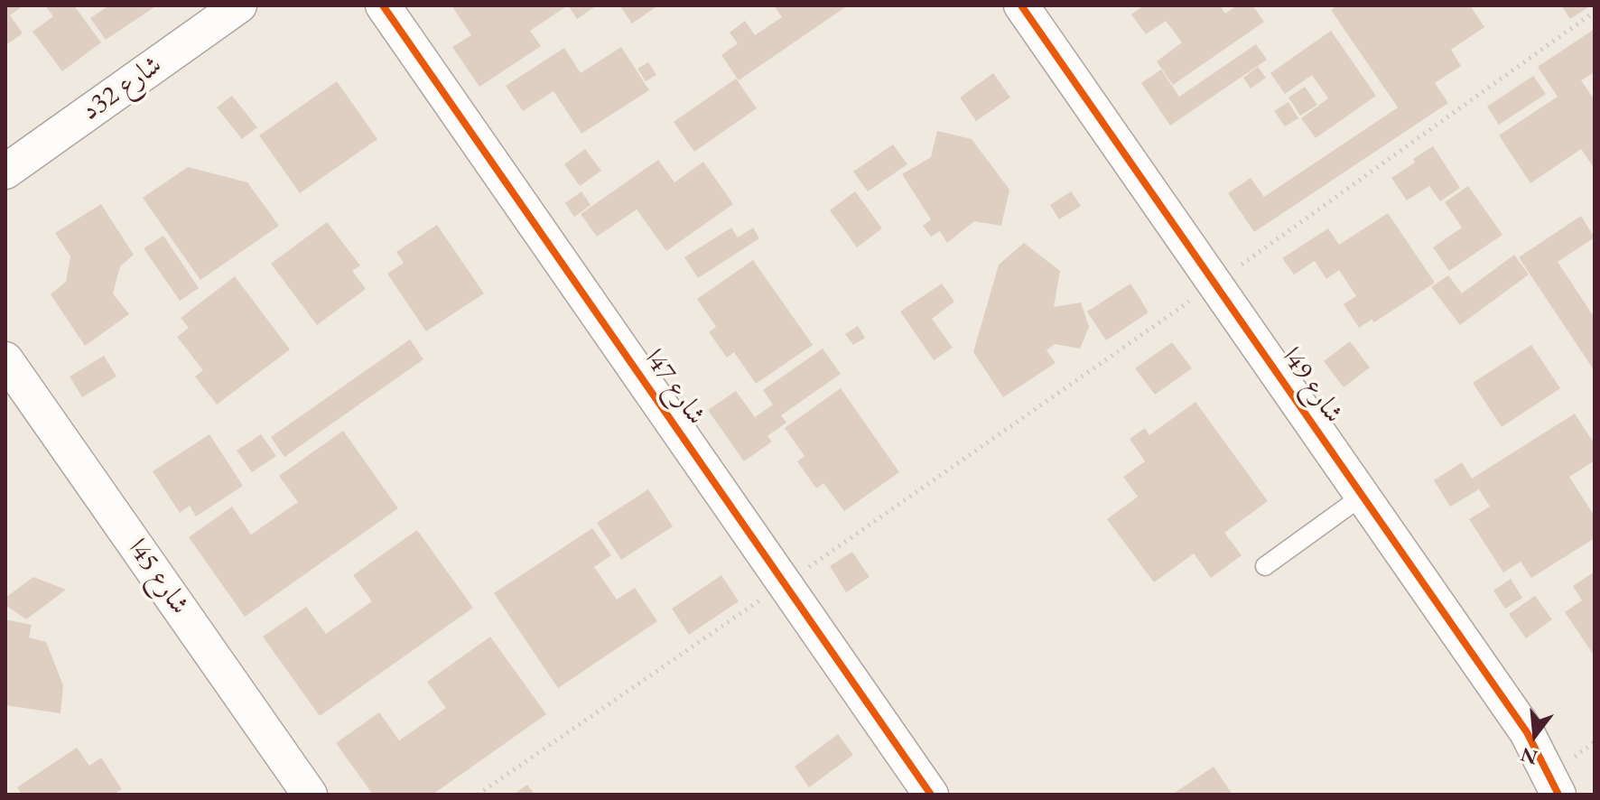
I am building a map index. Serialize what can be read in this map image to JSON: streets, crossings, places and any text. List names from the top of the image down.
{
  "streets": {
    "street": [
      "شارع 32د",
      "شارع 49ا",
      "شارع 47ا",
      "شارع 45ا"
    ]
  },
  "north": "bottom"
}
